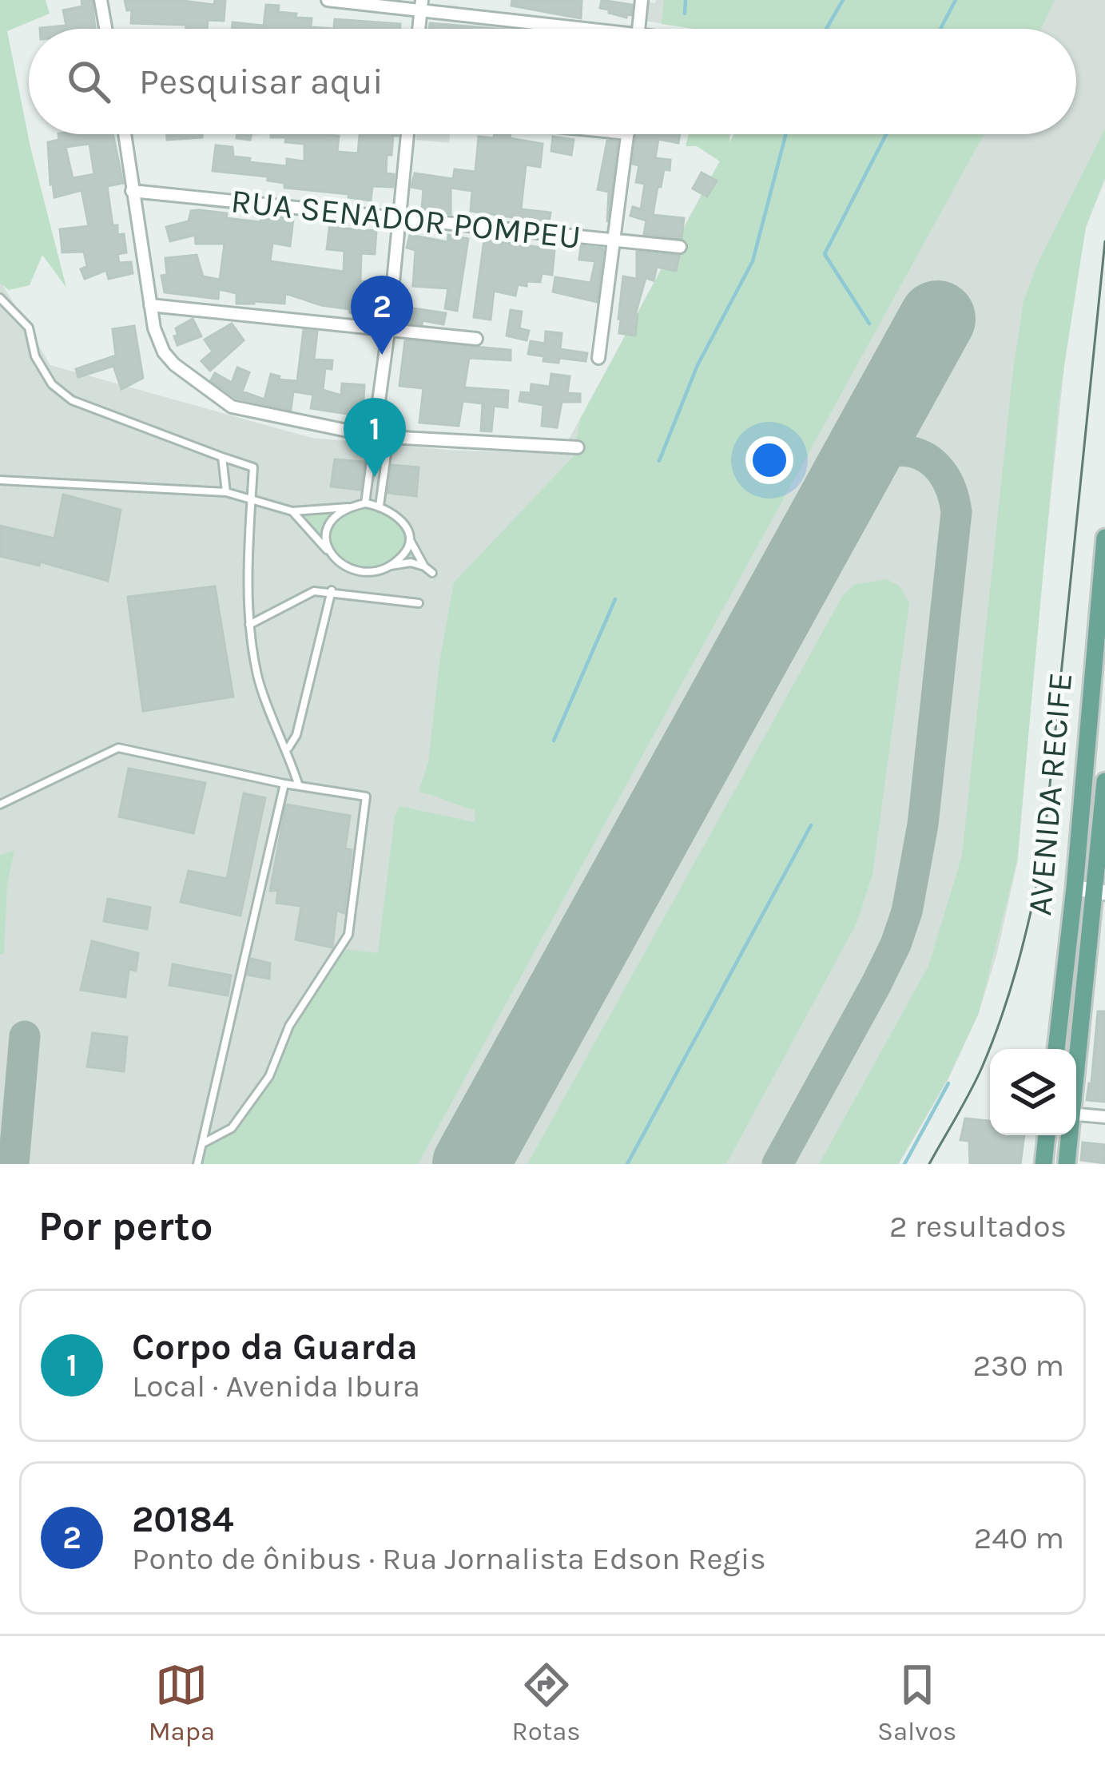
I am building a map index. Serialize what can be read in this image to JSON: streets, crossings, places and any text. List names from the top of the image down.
{
  "streets": {
    "main road": ["AVENIDA RECIFE"],
    "street": ["RUA SENADOR POMPEU"]
  },
  "page": {
    "search": "Pesquisar aqui",
    "pins": ["2", "1"],
    "heading": ["Por perto", "2 resultados"],
    "list": [
      {
        "mark": "1",
        "name": "Corpo da Guarda",
        "note": "Local · Avenida Ibura",
        "value": "230 m"
      },
      {
        "mark": "2",
        "name": "20184",
        "note": "Ponto de ônibus · Rua Jornalista Edson Regis",
        "value": "240 m"
      }
    ],
    "nav": ["Mapa", "Rotas", "Salvos"]
  }
}
